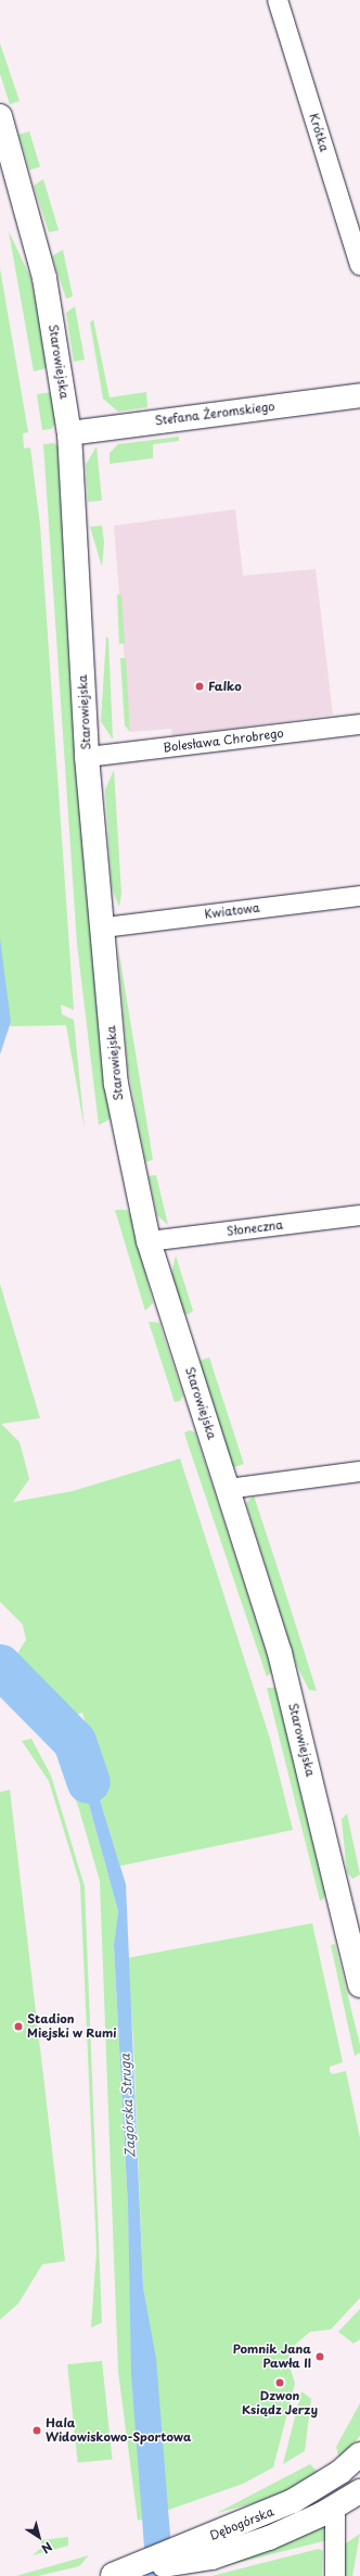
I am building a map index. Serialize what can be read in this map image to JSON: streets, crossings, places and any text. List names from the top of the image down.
{
  "streets": {
    "main road": ["Starowiejska", "Stefana Żeromskiego", "Dębogórska"],
    "street": [
      "Krótka",
      "Bolesława Chrobrego",
      "Kwiatowa",
      "Słoneczna"
    ]
  },
  "crossings": [
    ["Starowiejska", "Stefana Żeromskiego"],
    ["Starowiejska", "Bolesława Chrobrego"],
    ["Starowiejska", "Kwiatowa"],
    ["Starowiejska", "Słoneczna"]
  ],
  "water": ["Zagórska Struga"],
  "places": [
    "Falko",
    "Stadion Miejski w Rumi",
    "Pomnik Jana Pawła II",
    "Dzwon Ksiądz Jerzy",
    "Hala Widowiskowo-Sportowa"
  ],
  "north": "bottom right"
}
